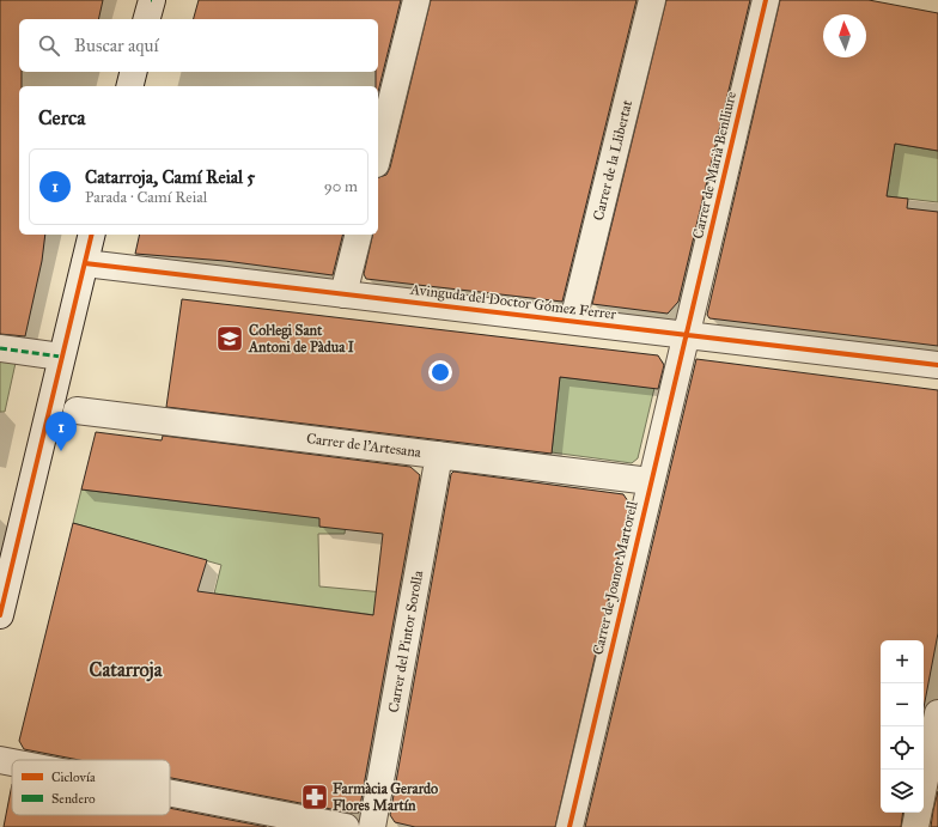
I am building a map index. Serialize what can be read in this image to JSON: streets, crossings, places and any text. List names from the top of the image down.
{
  "streets": {
    "street": [
      "Carrer de la Llibertat",
      "Carrer de Marià Benlliure",
      "Avinguda del Doctor Gómez Ferrer",
      "Carrer de l'Artesana",
      "Carrer de Joanot Martorell",
      "Carrer del Pintor Sorolla"
    ]
  },
  "crossings": [
    ["Carrer de la Llibertat", "Avinguda del Doctor Gómez Ferrer"],
    ["Carrer de Marià Benlliure", "Avinguda del Doctor Gómez Ferrer"],
    ["Carrer de Marià Benlliure", "Carrer de Joanot Martorell"],
    ["Avinguda del Doctor Gómez Ferrer", "Carrer de Joanot Martorell"],
    ["Carrer de l'Artesana", "Carrer de Joanot Martorell"],
    ["Carrer de l'Artesana", "Carrer del Pintor Sorolla"]
  ],
  "districts": ["Catarroja"],
  "places": {
    "school or university": ["Col·legi Sant Antoni de Pàdua I"],
    "pharmacy": ["Farmàcia Gerardo Flores Martín"]
  },
  "legend": ["Ciclovía", "Sendero"],
  "north": "top",
  "page": {
    "search": "Buscar aquí",
    "heading": "Cerca",
    "list": [
      {
        "mark": "1",
        "name": "Catarroja, Camí Reial 5",
        "note": "Parada · Camí Reial",
        "value": "90 m"
      }
    ],
    "pins": "1",
    "map_buttons": ["+", "−"]
  }
}
